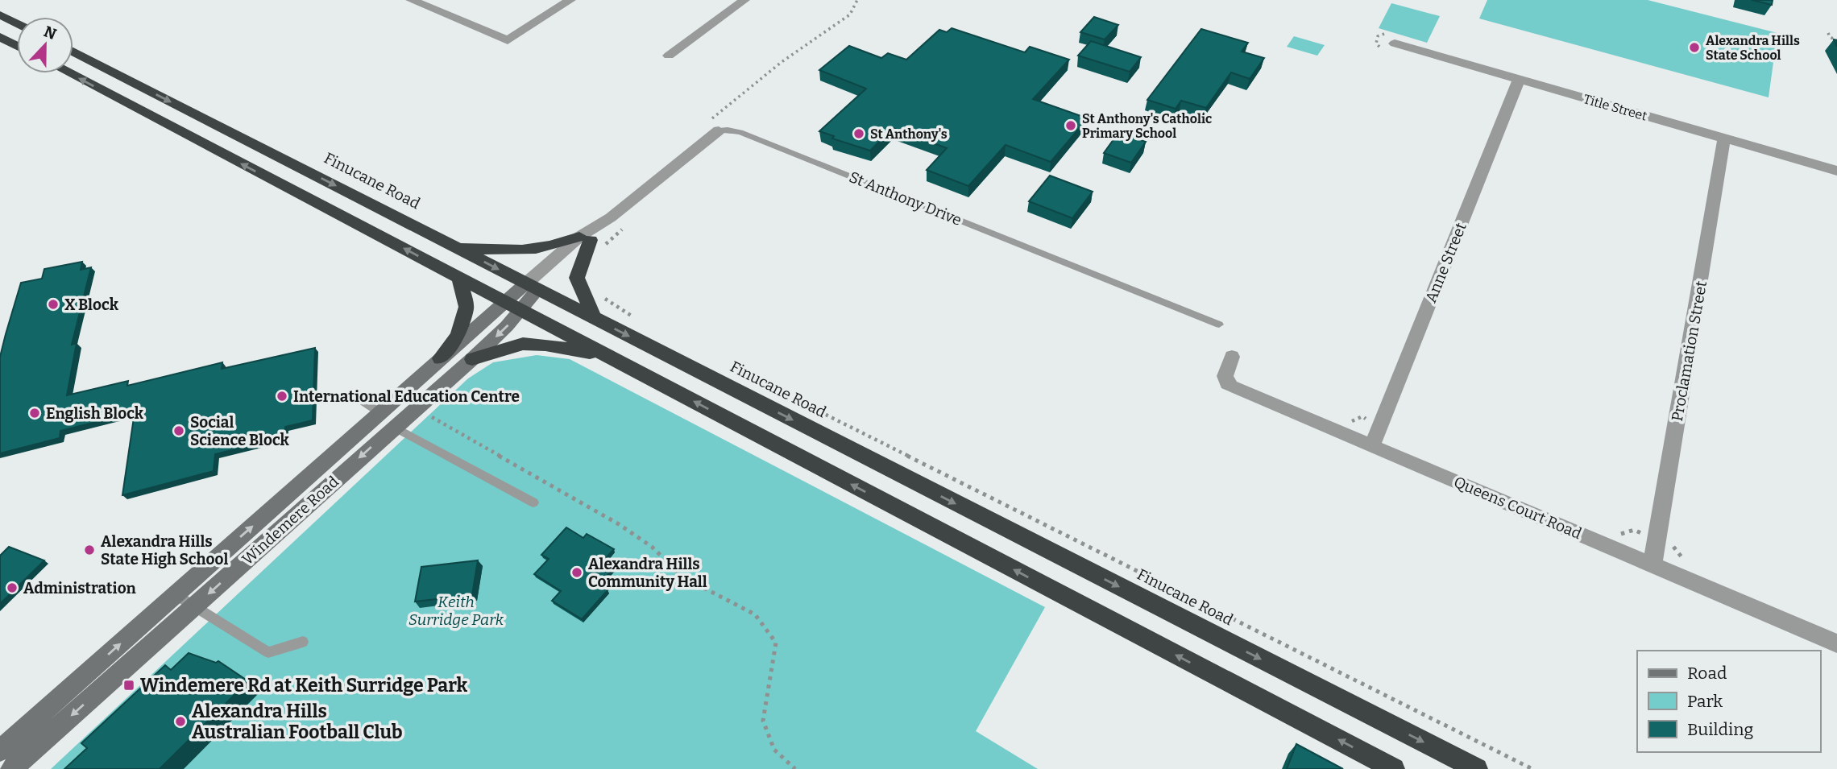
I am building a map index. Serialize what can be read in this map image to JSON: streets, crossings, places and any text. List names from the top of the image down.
{
  "streets": {
    "highway": ["Finucane Road"],
    "main road": ["Windemere Road"],
    "street": [
      "Title Street",
      "St Anthony Drive",
      "Anne Street",
      "Proclamation Street",
      "Queens Court Road"
    ]
  },
  "crossings": [
    ["Title Street", "Anne Street"],
    ["Title Street", "Proclamation Street"],
    ["Finucane Road", "St Anthony Drive"],
    ["Finucane Road", "Windemere Road"],
    ["St Anthony Drive", "Windemere Road"],
    ["Anne Street", "Queens Court Road"],
    ["Proclamation Street", "Queens Court Road"]
  ],
  "parks": ["Keith Surridge Park"],
  "places": {
    "other": [
      "Alexandra Hills State School",
      "St Anthony's Catholic Primary School",
      "St Anthony's",
      "X Block",
      "International Education Centre",
      "English Block",
      "Social Science Block",
      "Alexandra Hills State High School",
      "Alexandra Hills Community Hall",
      "Administration",
      "Alexandra Hills Australian Football Club"
    ],
    "transit": ["Windemere Rd at Keith Surridge Park"]
  },
  "legend": ["Road", "Park", "Building"],
  "north": "top"
}
